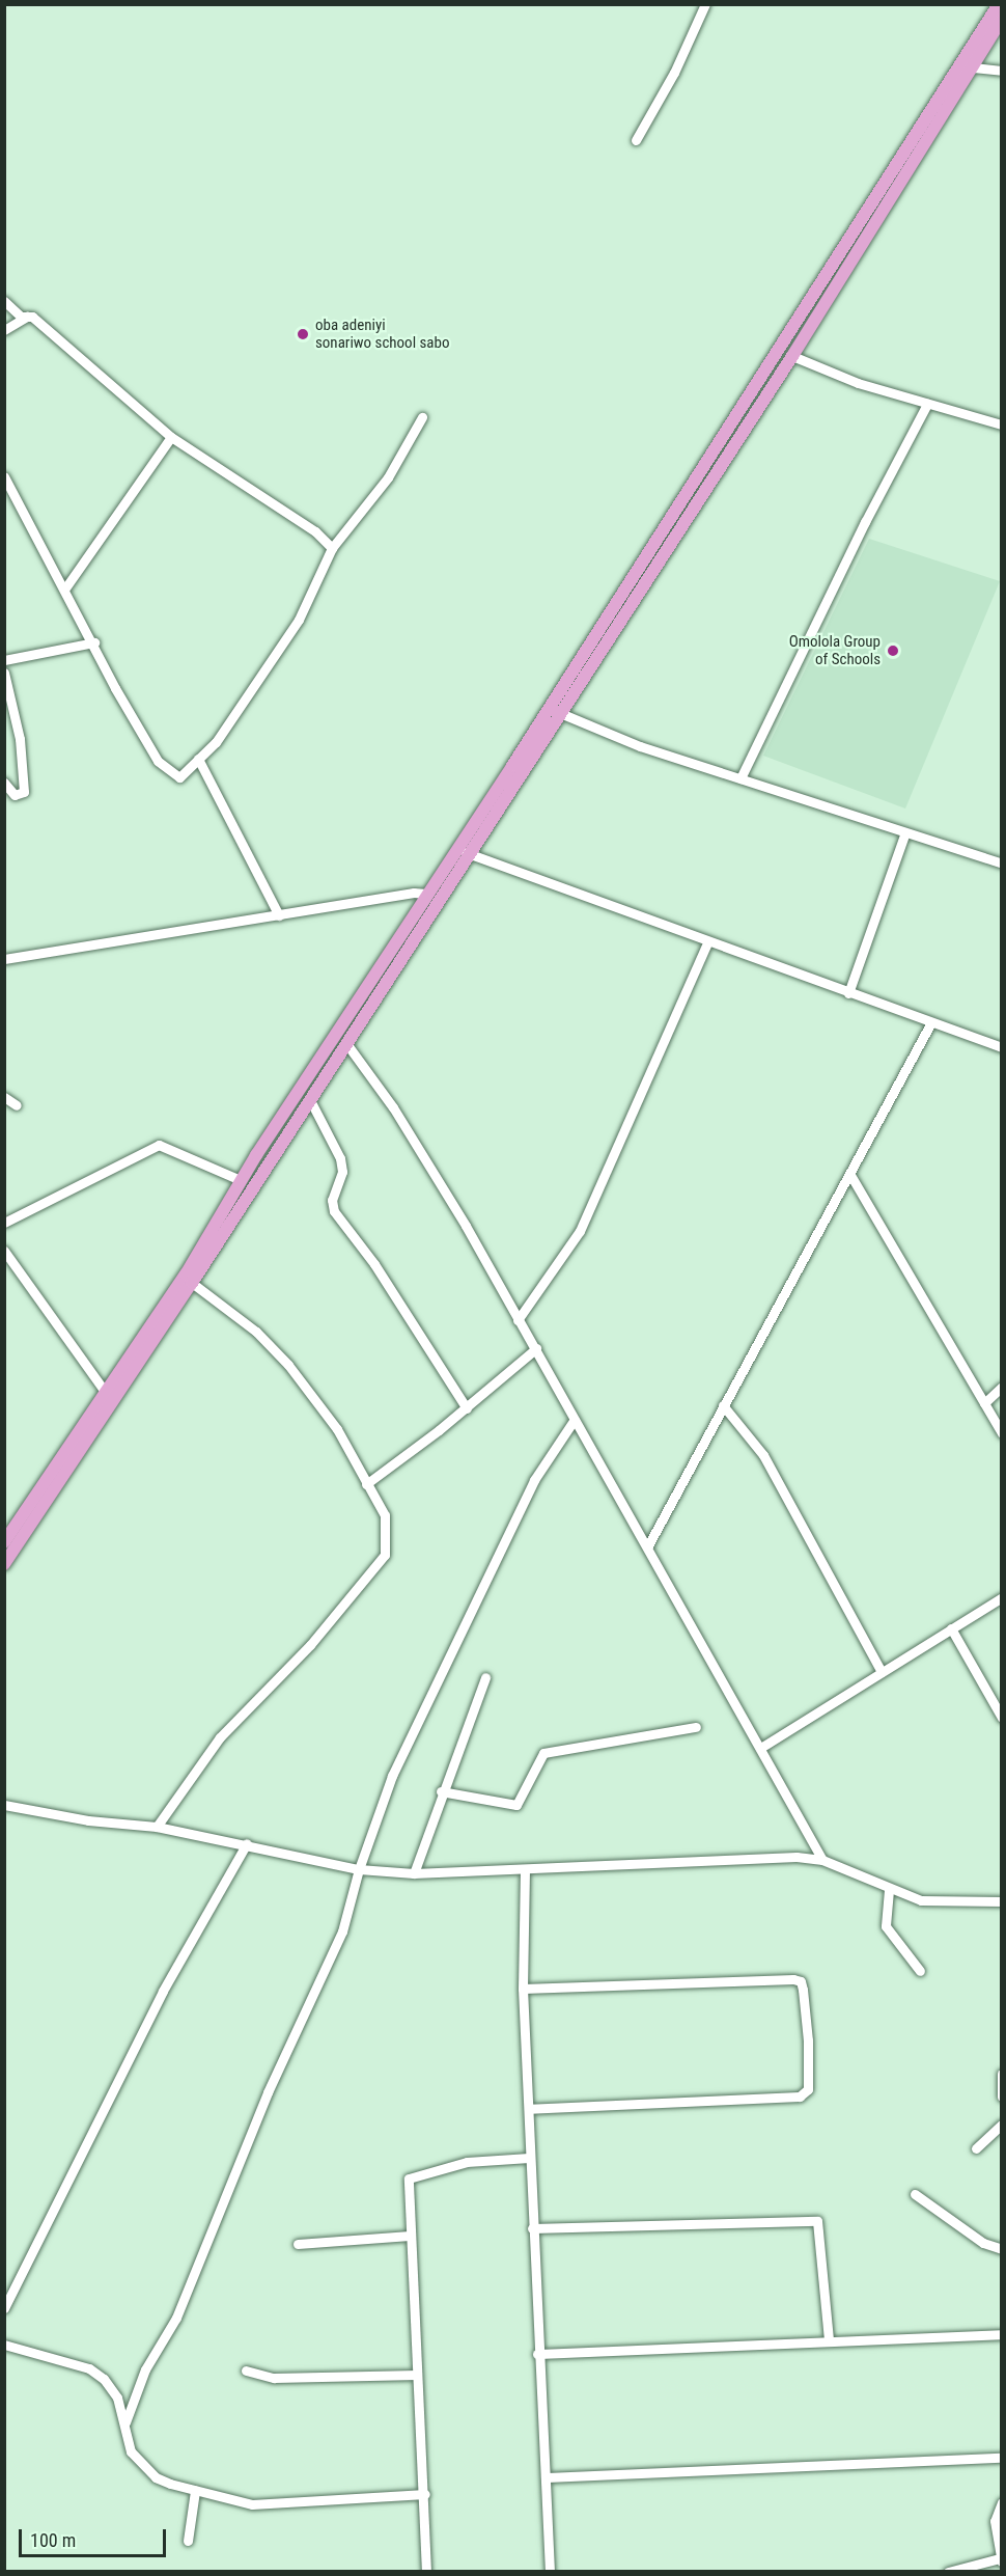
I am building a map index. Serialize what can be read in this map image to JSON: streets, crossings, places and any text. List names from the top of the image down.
{
  "places": ["oba adeniyi sonariwo school sabo", "Omolola Group of Schools"],
  "scale_bar": "100 m"
}
